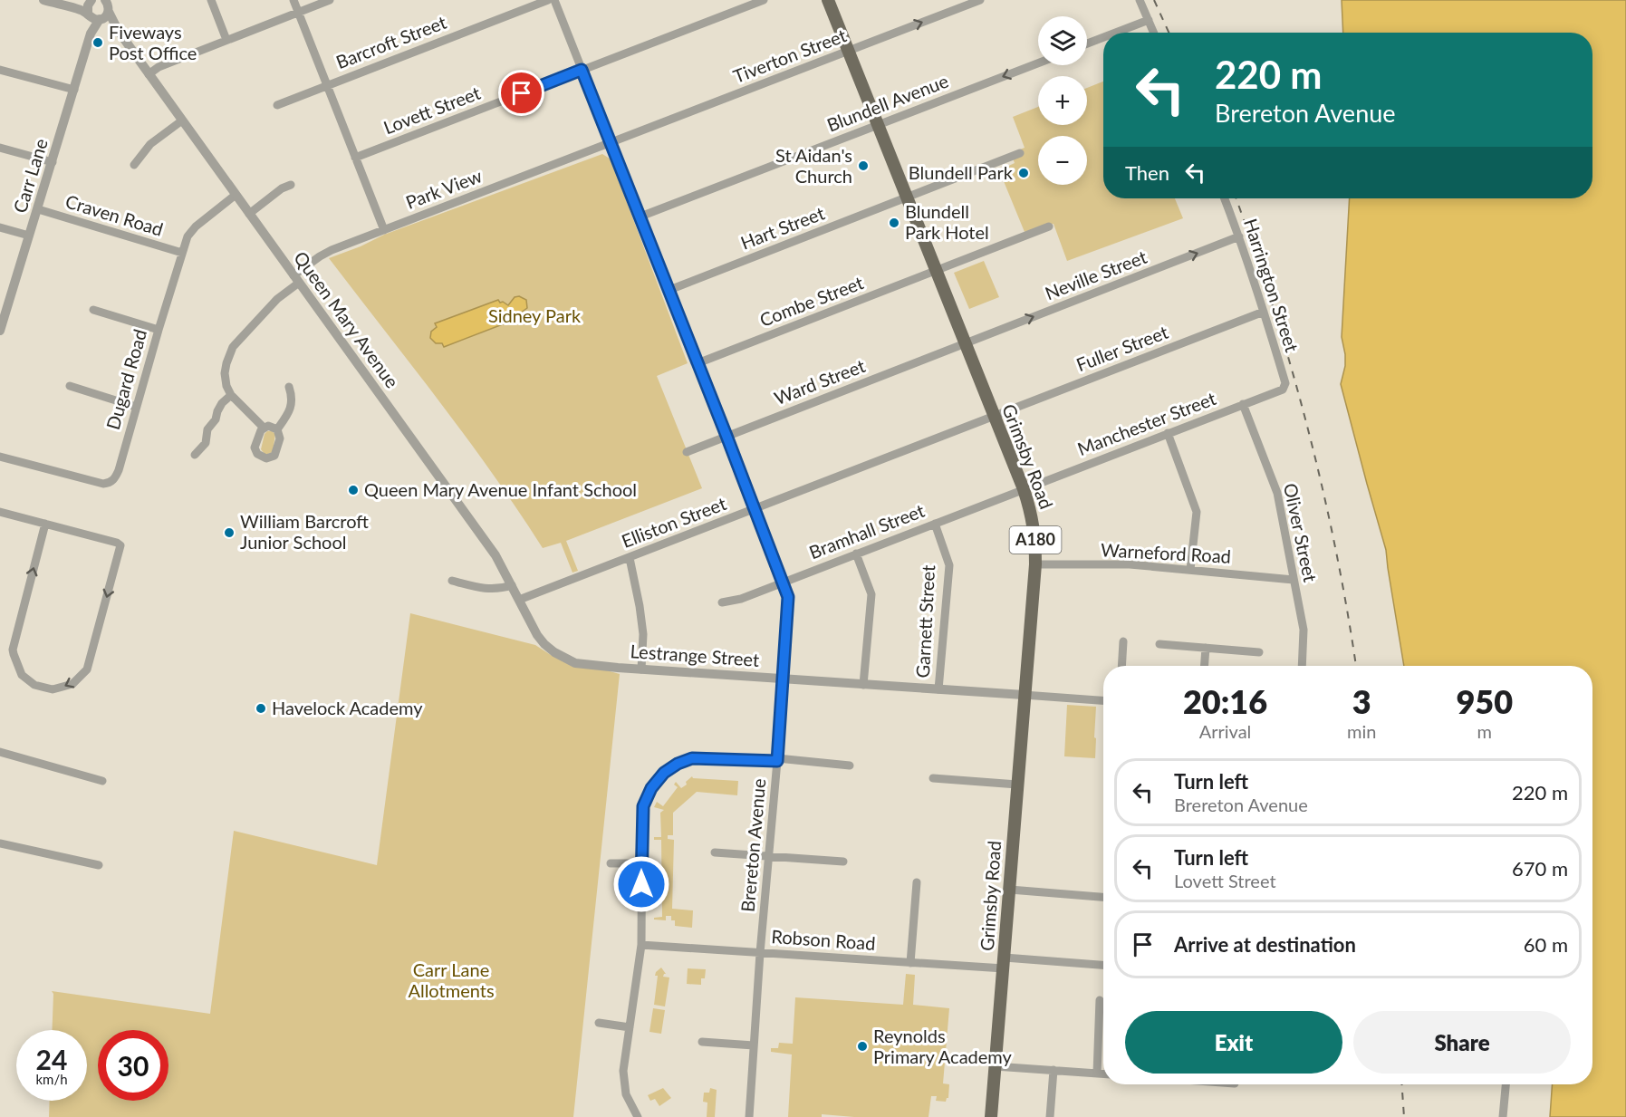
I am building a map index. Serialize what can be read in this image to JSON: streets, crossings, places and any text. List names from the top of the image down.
{
  "streets": {
    "main road": ["Grimsby Road", "A180"],
    "street": [
      "Barcroft Street",
      "Tiverton Street",
      "Blundell Avenue",
      "Lovett Street",
      "Carr Lane",
      "Park View",
      "Craven Road",
      "Hart Street",
      "Neville Street",
      "Harrington Street",
      "Combe Street",
      "Queen Mary Avenue",
      "Fuller Street",
      "Dugard Road",
      "Ward Street",
      "Manchester Street",
      "Elliston Street",
      "Bramhall Street",
      "Oliver Street",
      "Warneford Road",
      "Garnett Street",
      "Lestrange Street",
      "Brereton Avenue",
      "Robson Road"
    ]
  },
  "crossings": [
    ["Tiverton Street", "Park View"],
    ["Tiverton Street", "Grimsby Road"],
    ["Tiverton Street", "Brereton Avenue"],
    ["Blundell Avenue", "Grimsby Road"],
    ["Blundell Avenue", "Brereton Avenue"],
    ["Lovett Street", "Brereton Avenue"],
    ["Carr Lane", "Craven Road"],
    ["Carr Lane", "Queen Mary Avenue"],
    ["Park View", "Queen Mary Avenue"],
    ["Park View", "Brereton Avenue"],
    ["Craven Road", "Dugard Road"],
    ["Hart Street", "Grimsby Road"],
    ["Hart Street", "Brereton Avenue"],
    ["Neville Street", "Harrington Street"],
    ["Neville Street", "Ward Street"],
    ["Neville Street", "Grimsby Road"],
    ["Harrington Street", "Fuller Street"],
    ["Harrington Street", "Manchester Street"],
    ["Combe Street", "Grimsby Road"],
    ["Combe Street", "Brereton Avenue"],
    ["Queen Mary Avenue", "Dugard Road"],
    ["Queen Mary Avenue", "Elliston Street"],
    ["Queen Mary Avenue", "Lestrange Street"],
    ["Fuller Street", "Grimsby Road"],
    ["Fuller Street", "Elliston Street"],
    ["Ward Street", "Grimsby Road"],
    ["Ward Street", "Brereton Avenue"],
    ["Manchester Street", "Grimsby Road"],
    ["Manchester Street", "Bramhall Street"],
    ["Manchester Street", "Oliver Street"],
    ["Grimsby Road", "Elliston Street"],
    ["Grimsby Road", "Bramhall Street"],
    ["Grimsby Road", "Warneford Road"],
    ["Grimsby Road", "Lestrange Street"],
    ["Grimsby Road", "Robson Road"],
    ["Elliston Street", "Brereton Avenue"],
    ["Bramhall Street", "Garnett Street"],
    ["Bramhall Street", "Brereton Avenue"],
    ["Oliver Street", "Warneford Road"],
    ["Garnett Street", "Lestrange Street"],
    ["Lestrange Street", "Brereton Avenue"],
    ["Brereton Avenue", "Robson Road"]
  ],
  "one_way": ["Tiverton Street", "Blundell Avenue", "Neville Street"],
  "parks": ["Sidney Park", "Carr Lane Allotments"],
  "places": [
    "Fiveways Post Office",
    "St Aidan's Church",
    "Blundell Park",
    "Blundell Park Hotel",
    "Queen Mary Avenue Infant School",
    "William Barcroft Junior School",
    "Havelock Academy",
    "Reynolds Primary Academy"
  ],
  "page": {
    "map_buttons": ["+", "−"],
    "turn": ["220 m", "Brereton Avenue"],
    "then": "Then",
    "eta": [
      "20:16",
      "Arrival",
      "3",
      "min",
      "950",
      "m"
    ],
    "list": [
      {
        "name": "Turn left",
        "note": "Brereton Avenue",
        "value": "220 m"
      },
      {
        "name": "Turn left",
        "note": "Lovett Street",
        "value": "670 m"
      },
      {
        "name": "Arrive at destination",
        "value": "60 m"
      }
    ],
    "buttons": ["Exit", "Share"],
    "speed": "24 km/h",
    "limit": "30"
  }
}
